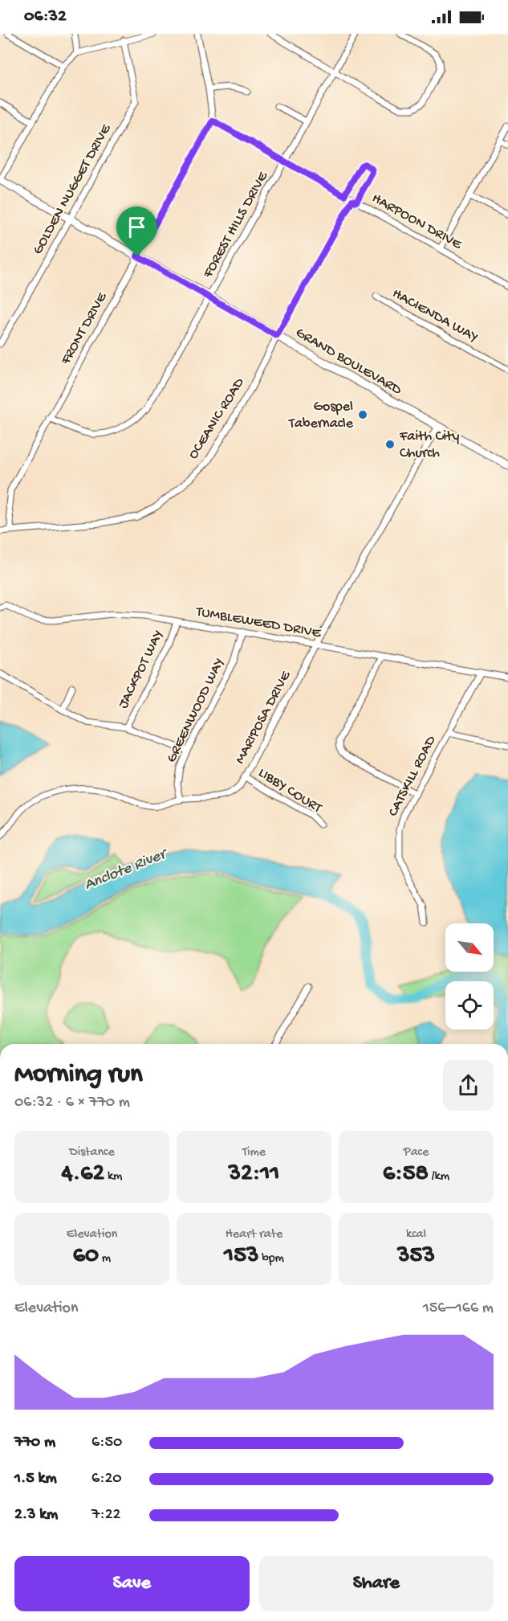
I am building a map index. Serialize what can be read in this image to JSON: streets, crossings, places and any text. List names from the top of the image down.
{
  "streets": {
    "street": [
      "GOLDEN NUGGET DRIVE",
      "HARPOON DRIVE",
      "FOREST HILLS DRIVE",
      "HACIENDA WAY",
      "FRONT DRIVE",
      "GRAND BOULEVARD",
      "OCEANIC ROAD",
      "TUMBLEWEED DRIVE",
      "JACKPOT WAY",
      "GREENWOOD WAY",
      "MARIPOSA DRIVE",
      "CATSKILL ROAD",
      "LIBBY COURT"
    ]
  },
  "crossings": [
    ["GOLDEN NUGGET DRIVE", "GRAND BOULEVARD"],
    ["HARPOON DRIVE", "FOREST HILLS DRIVE"],
    ["HARPOON DRIVE", "FRONT DRIVE"],
    ["HARPOON DRIVE", "OCEANIC ROAD"],
    ["FOREST HILLS DRIVE", "FRONT DRIVE"],
    ["FOREST HILLS DRIVE", "GRAND BOULEVARD"],
    ["FRONT DRIVE", "GRAND BOULEVARD"],
    ["FRONT DRIVE", "OCEANIC ROAD"],
    ["GRAND BOULEVARD", "OCEANIC ROAD"],
    ["GRAND BOULEVARD", "MARIPOSA DRIVE"],
    ["TUMBLEWEED DRIVE", "JACKPOT WAY"],
    ["TUMBLEWEED DRIVE", "GREENWOOD WAY"],
    ["TUMBLEWEED DRIVE", "MARIPOSA DRIVE"],
    ["TUMBLEWEED DRIVE", "CATSKILL ROAD"],
    ["GREENWOOD WAY", "MARIPOSA DRIVE"],
    ["MARIPOSA DRIVE", "LIBBY COURT"]
  ],
  "water": ["Anclote River"],
  "places": ["Gospel Tabernacle", "Faith City Church"],
  "north": "bottom right",
  "page": {
    "status": "06:32",
    "heading": ["Morning run", "06:32 · 6 × 770 m"],
    "stats": [
      ["Distance", "4.62 km"],
      ["Time", "32:11"],
      ["Pace", "6:58 /km"],
      ["Elevation", "60 m"],
      ["Heart rate", "153 bpm"],
      ["kcal", "353"]
    ],
    "chart": ["Elevation", "156–166 m"],
    "list": [
      {
        "name": "770 m",
        "note": "6:50"
      },
      {
        "name": "1.5 km",
        "note": "6:20"
      },
      {
        "name": "2.3 km",
        "note": "7:22"
      }
    ],
    "buttons": ["Save", "Share"]
  }
}
